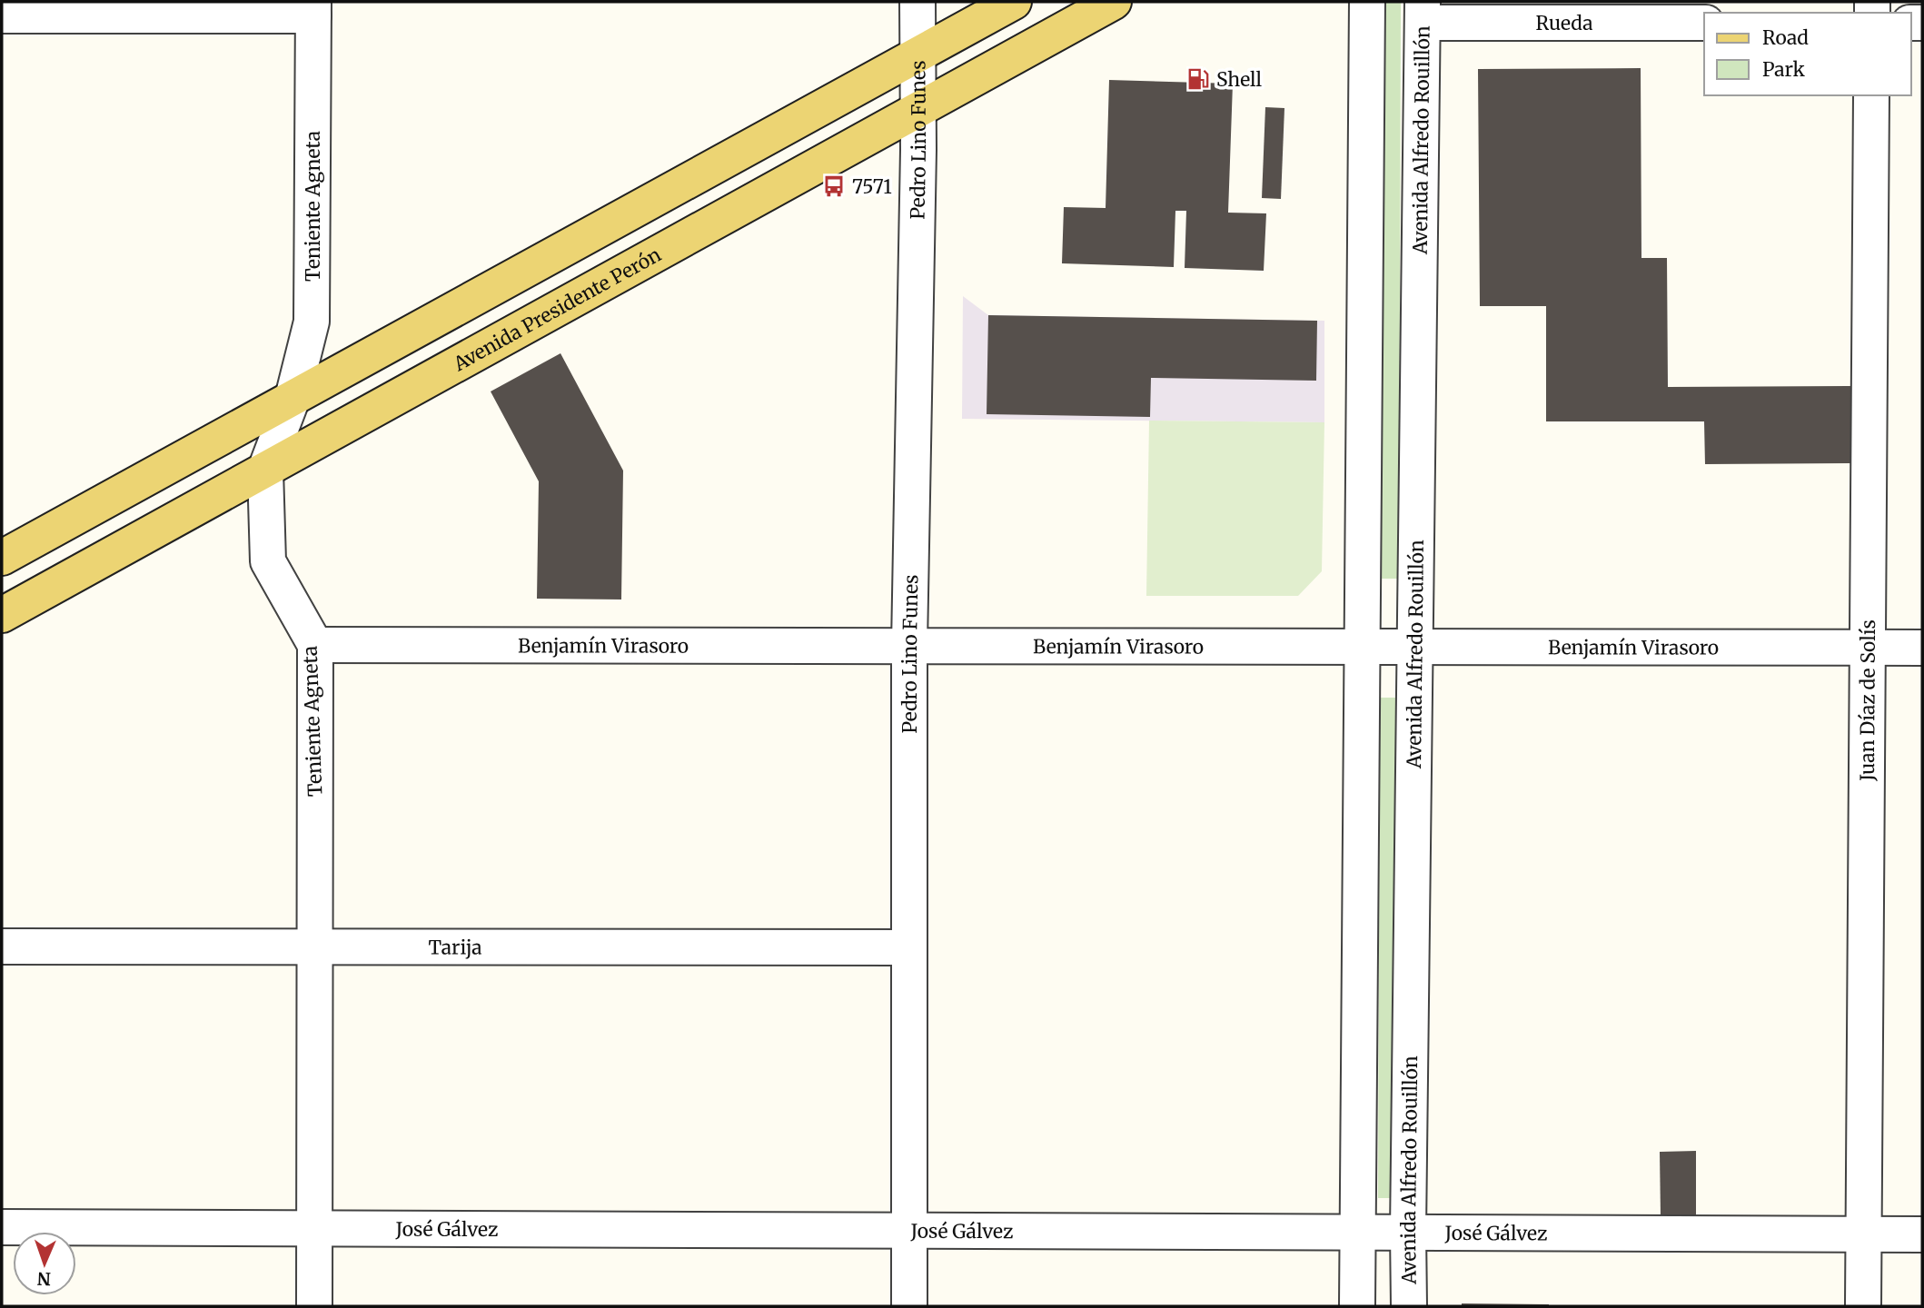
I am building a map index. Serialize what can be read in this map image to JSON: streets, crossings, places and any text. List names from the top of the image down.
{
  "streets": {
    "main road": ["Avenida Presidente Perón"],
    "street": [
      "Rueda",
      "Pedro Lino Funes",
      "Avenida Alfredo Rouillón",
      "Teniente Agneta",
      "Benjamín Virasoro",
      "Juan Díaz de Solís",
      "Tarija",
      "José Gálvez"
    ]
  },
  "crossings": [
    ["Rueda", "Avenida Alfredo Rouillón"],
    ["Pedro Lino Funes", "Avenida Presidente Perón"],
    ["Pedro Lino Funes", "Benjamín Virasoro"],
    ["Pedro Lino Funes", "Tarija"],
    ["Pedro Lino Funes", "José Gálvez"],
    ["Avenida Alfredo Rouillón", "Benjamín Virasoro"],
    ["Avenida Alfredo Rouillón", "José Gálvez"],
    ["Teniente Agneta", "Avenida Presidente Perón"],
    ["Teniente Agneta", "Benjamín Virasoro"],
    ["Teniente Agneta", "Tarija"],
    ["Teniente Agneta", "José Gálvez"],
    ["Benjamín Virasoro", "Juan Díaz de Solís"],
    ["Juan Díaz de Solís", "José Gálvez"]
  ],
  "places": {
    "fuel station": ["Shell"],
    "bus stop": ["7571"]
  },
  "legend": ["Road", "Park"],
  "north": "bottom"
}
